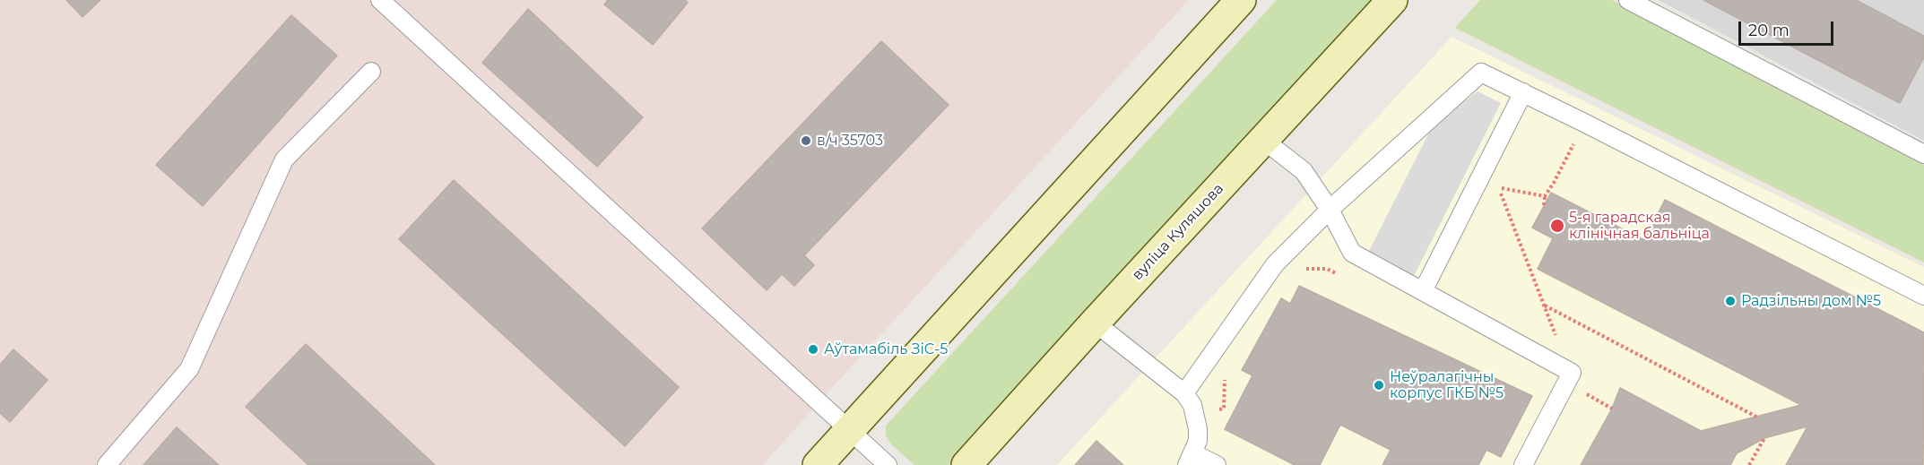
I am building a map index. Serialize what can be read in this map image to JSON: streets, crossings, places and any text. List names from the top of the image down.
{
  "streets": {
    "main road": ["вуліца Куляшова"]
  },
  "places": [
    "в/ч 35703",
    "5-я гарадская клінічная бальніца",
    "Радзільны дом №5",
    "Аўтамабіль ЗіС-5",
    "Неўралагічны корпус ГКБ №5"
  ],
  "scale_bar": "20 m"
}
